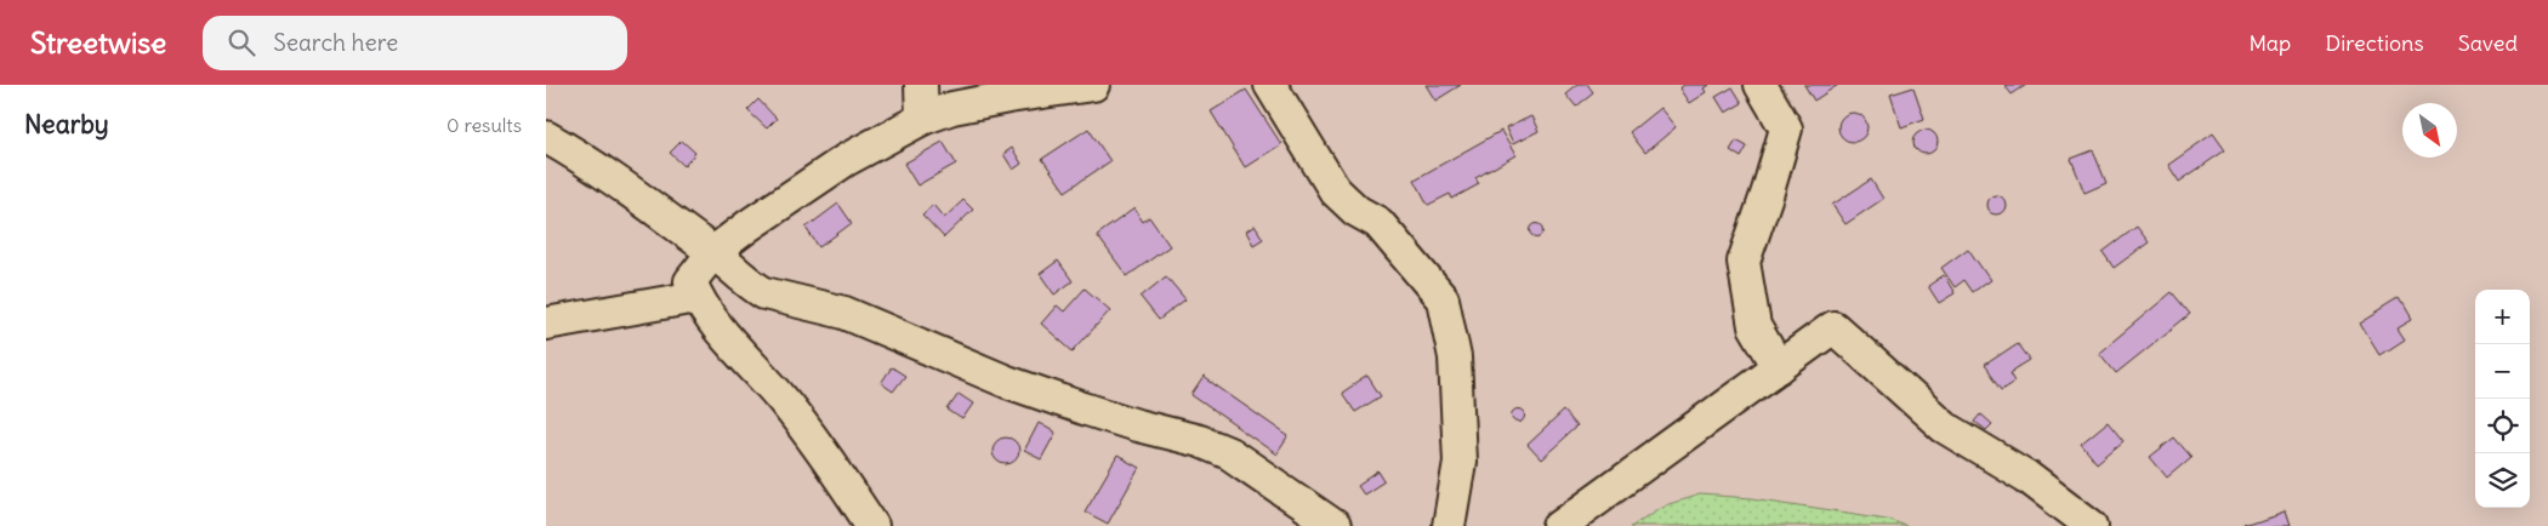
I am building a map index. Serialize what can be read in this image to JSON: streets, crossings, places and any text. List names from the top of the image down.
{
  "north": "bottom right",
  "page": {
    "header": "Streetwise",
    "search": "Search here",
    "nav": ["Map", "Directions", "Saved"],
    "heading": ["Nearby", "0 results"],
    "map_buttons": ["+", "−"]
  }
}
